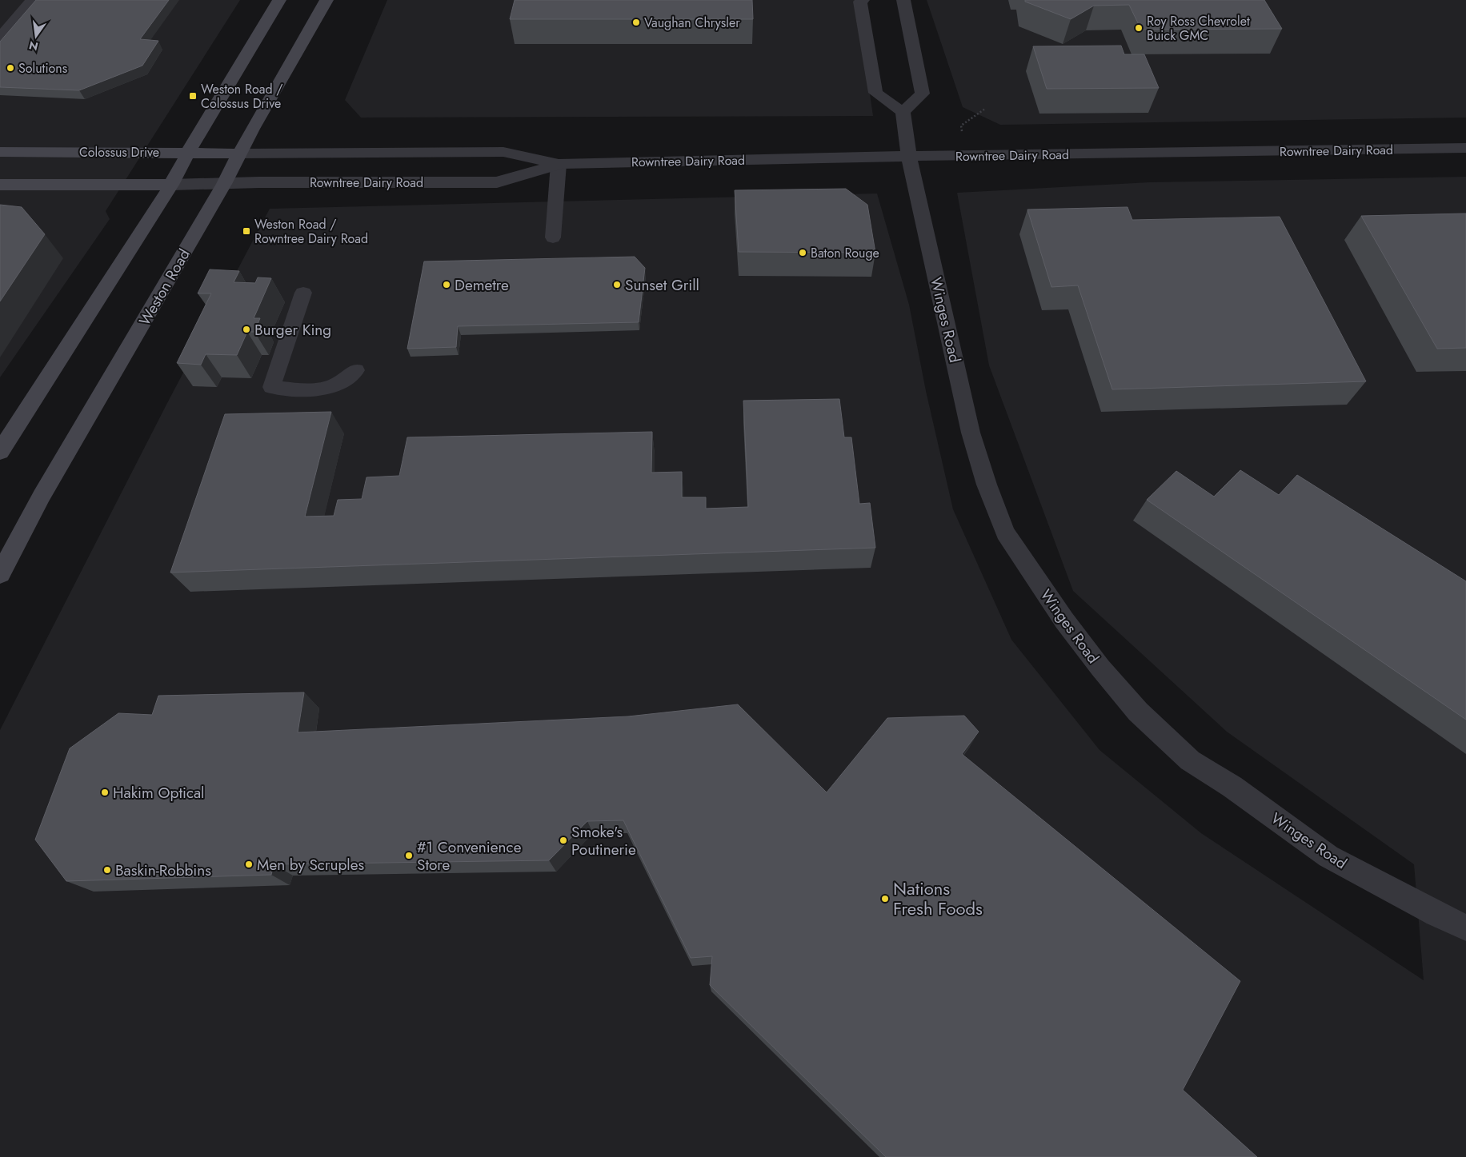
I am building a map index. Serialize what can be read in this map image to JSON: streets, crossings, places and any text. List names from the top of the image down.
{
  "streets": {
    "main road": ["Colossus Drive", "Weston Road"],
    "street": ["Rowntree Dairy Road", "Winges Road"]
  },
  "crossings": [
    ["Rowntree Dairy Road", "Colossus Drive"],
    ["Rowntree Dairy Road", "Weston Road"],
    ["Rowntree Dairy Road", "Winges Road"],
    ["Colossus Drive", "Weston Road"]
  ],
  "places": {
    "other": [
      "Vaughan Chrysler",
      "Roy Ross Chevrolet Buick GMC",
      "Solutions",
      "Baton Rouge",
      "Demetre",
      "Sunset Grill",
      "Burger King",
      "Hakim Optical",
      "Smoke's Poutinerie",
      "#1 Convenience Store",
      "Men by Scruples",
      "Baskin-Robbins",
      "Nations Fresh Foods"
    ],
    "transit": ["Weston Road / Colossus Drive", "Weston Road / Rowntree Dairy Road"]
  },
  "north": "bottom"
}
